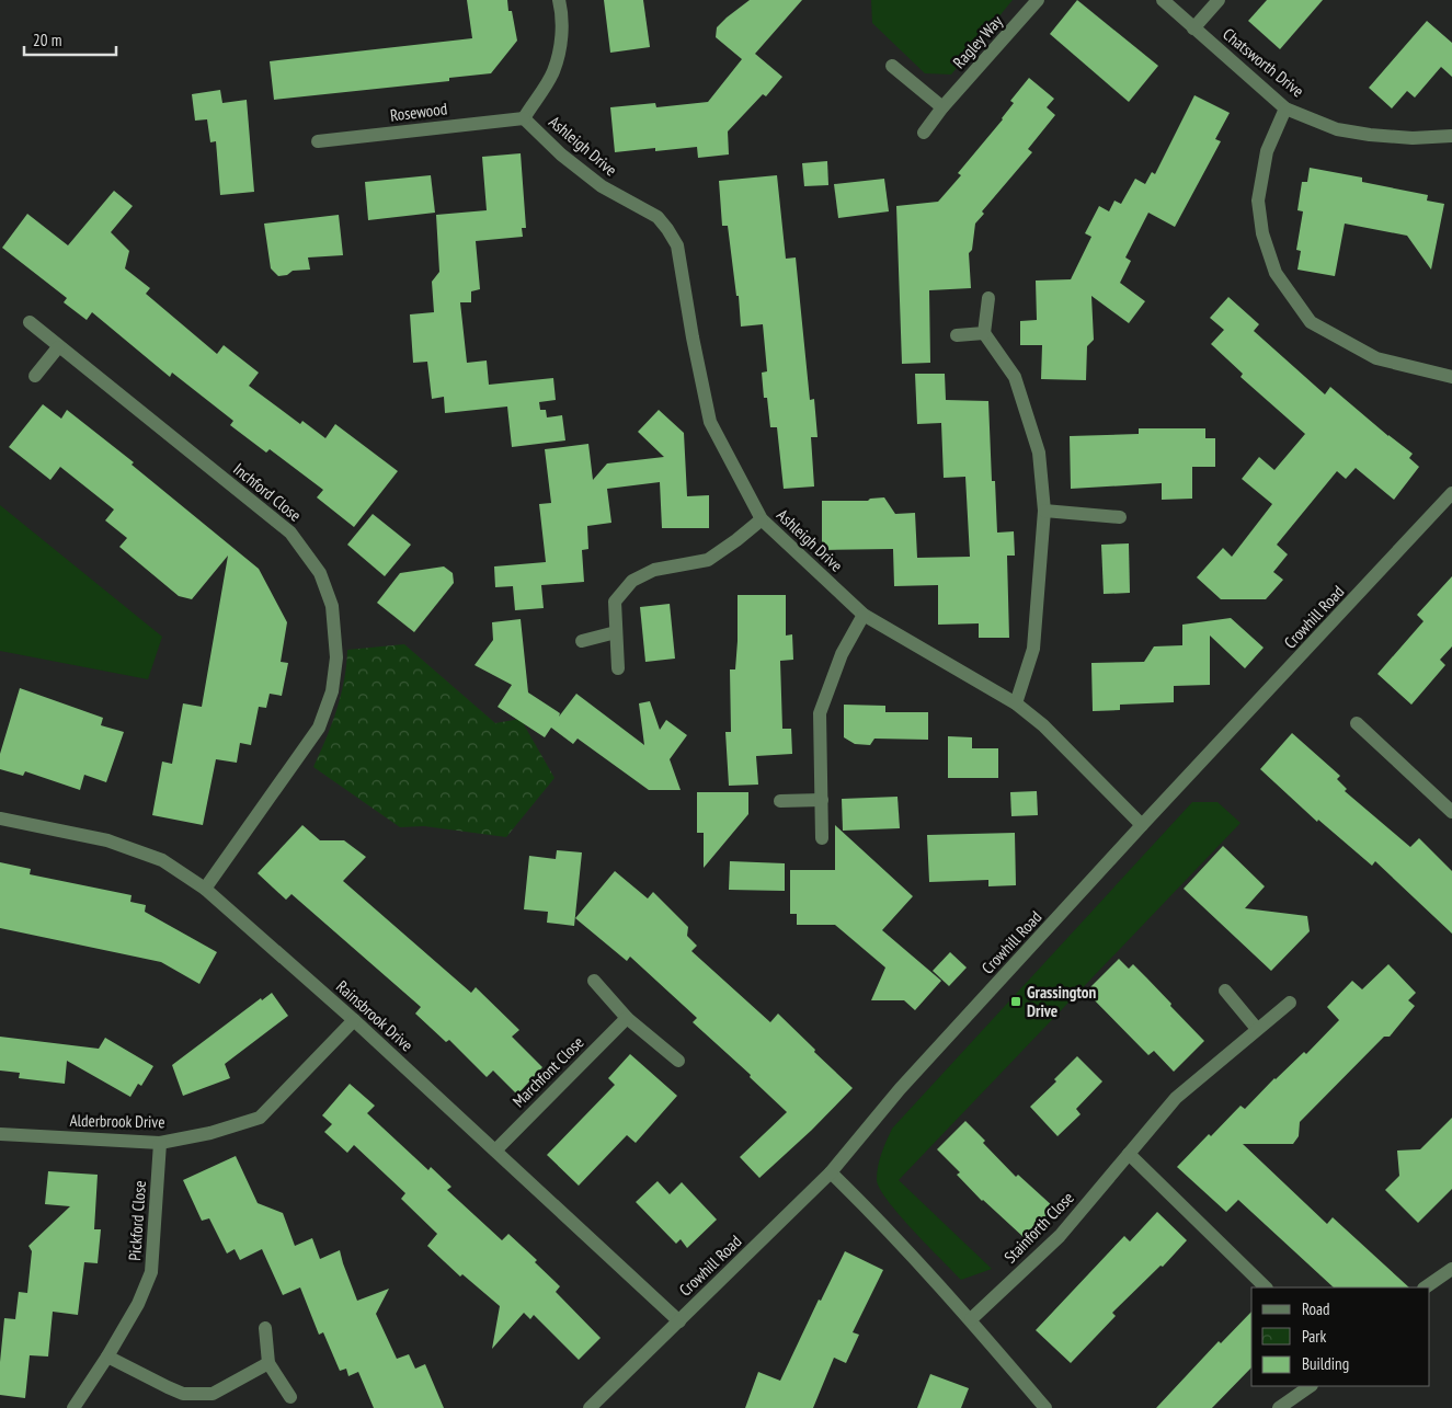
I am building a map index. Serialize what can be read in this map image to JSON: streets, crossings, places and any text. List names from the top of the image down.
{
  "streets": {
    "street": [
      "Ragley Way",
      "Chatsworth Drive",
      "Rosewood",
      "Ashleigh Drive",
      "Inchford Close",
      "Crowhill Road",
      "Rainsbrook Drive",
      "Marchfont Close",
      "Alderbrook Drive",
      "Pickford Close",
      "Stainforth Close"
    ]
  },
  "crossings": [
    ["Rosewood", "Ashleigh Drive"],
    ["Ashleigh Drive", "Crowhill Road"],
    ["Inchford Close", "Rainsbrook Drive"],
    ["Crowhill Road", "Rainsbrook Drive"],
    ["Rainsbrook Drive", "Marchfont Close"],
    ["Rainsbrook Drive", "Alderbrook Drive"],
    ["Alderbrook Drive", "Pickford Close"]
  ],
  "places": {
    "transit": ["Grassington Drive"]
  },
  "legend": ["Road", "Park", "Building"],
  "scale_bar": "20 m"
}
